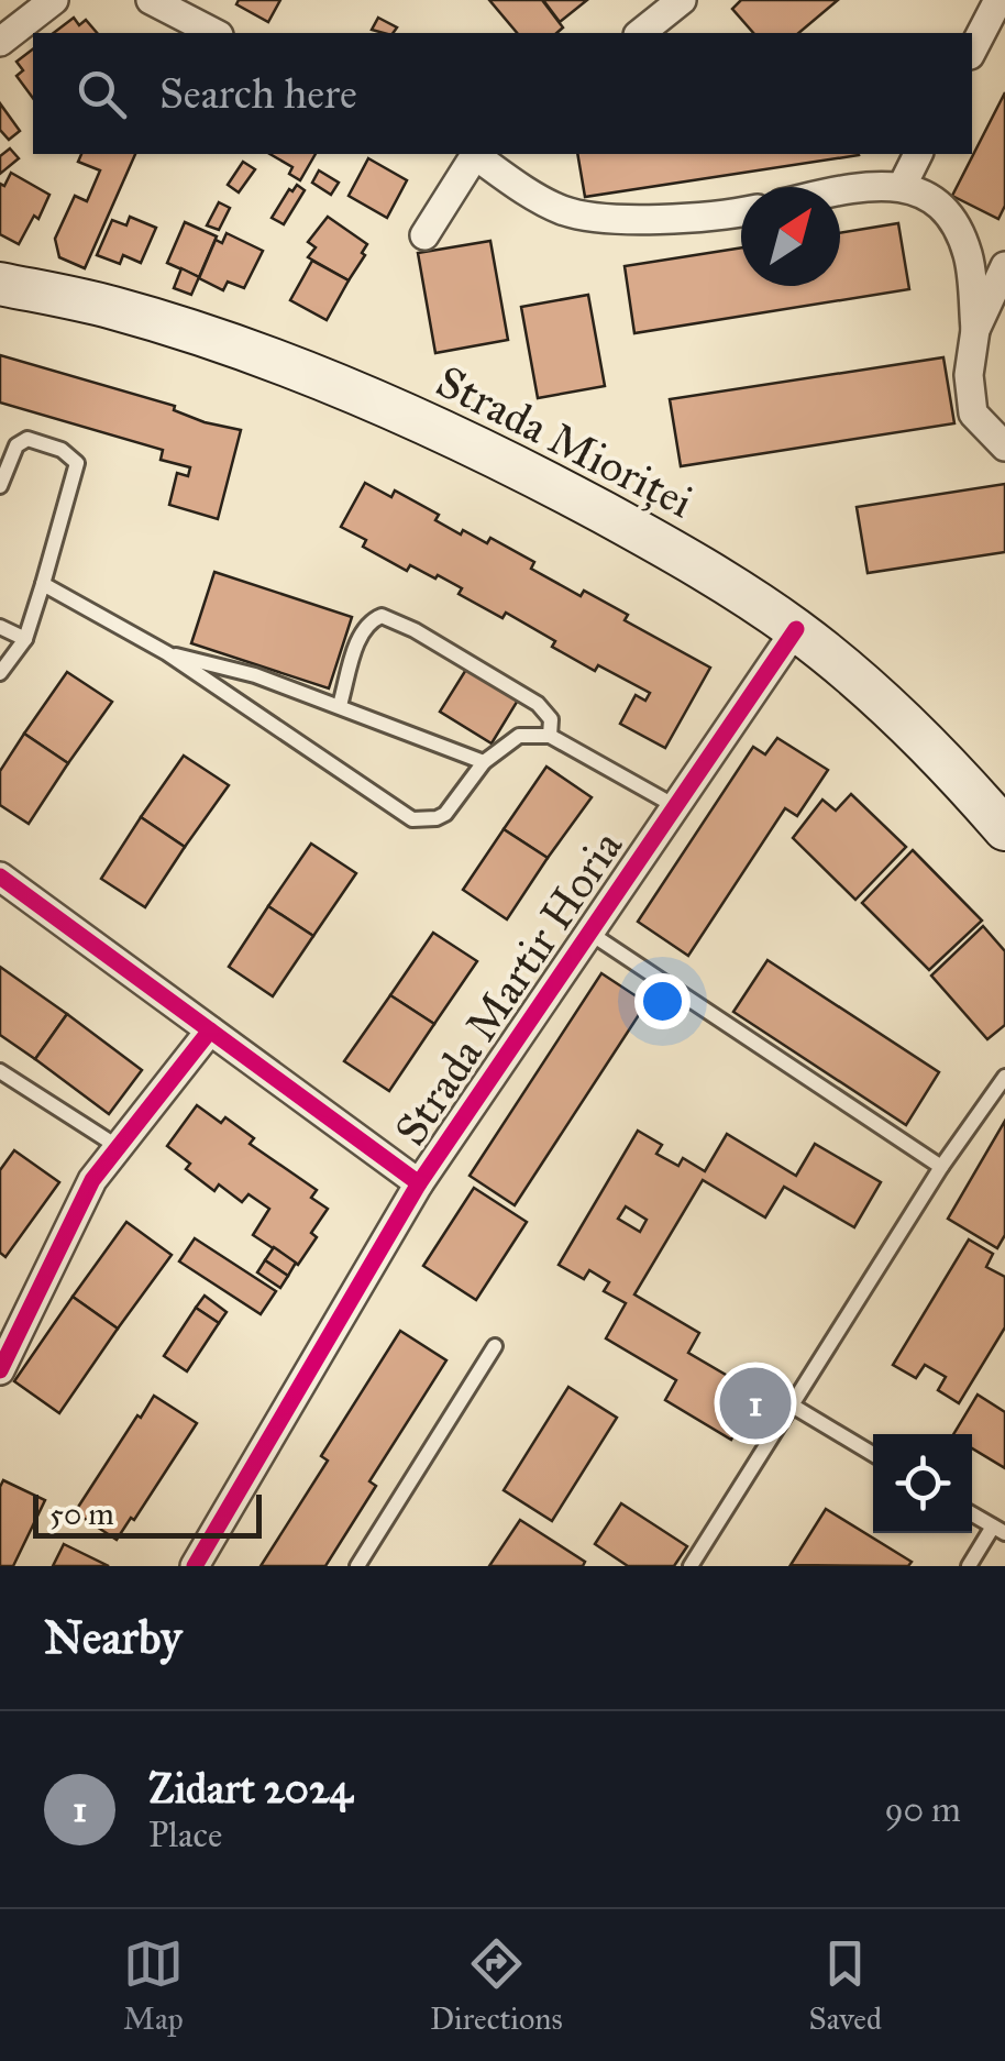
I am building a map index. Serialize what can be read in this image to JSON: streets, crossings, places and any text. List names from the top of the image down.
{
  "streets": {
    "main road": ["Strada Mioriței"],
    "street": ["Strada Martir Horia"]
  },
  "crossings": [
    ["Strada Mioriței", "Strada Martir Horia"]
  ],
  "scale_bar": "50 m",
  "north": "top right",
  "page": {
    "search": "Search here",
    "pins": "1",
    "scale": "50 m",
    "heading": "Nearby",
    "list": [
      {
        "mark": "1",
        "name": "Zidart 2024",
        "note": "Place",
        "value": "90 m"
      }
    ],
    "nav": ["Map", "Directions", "Saved"]
  }
}
